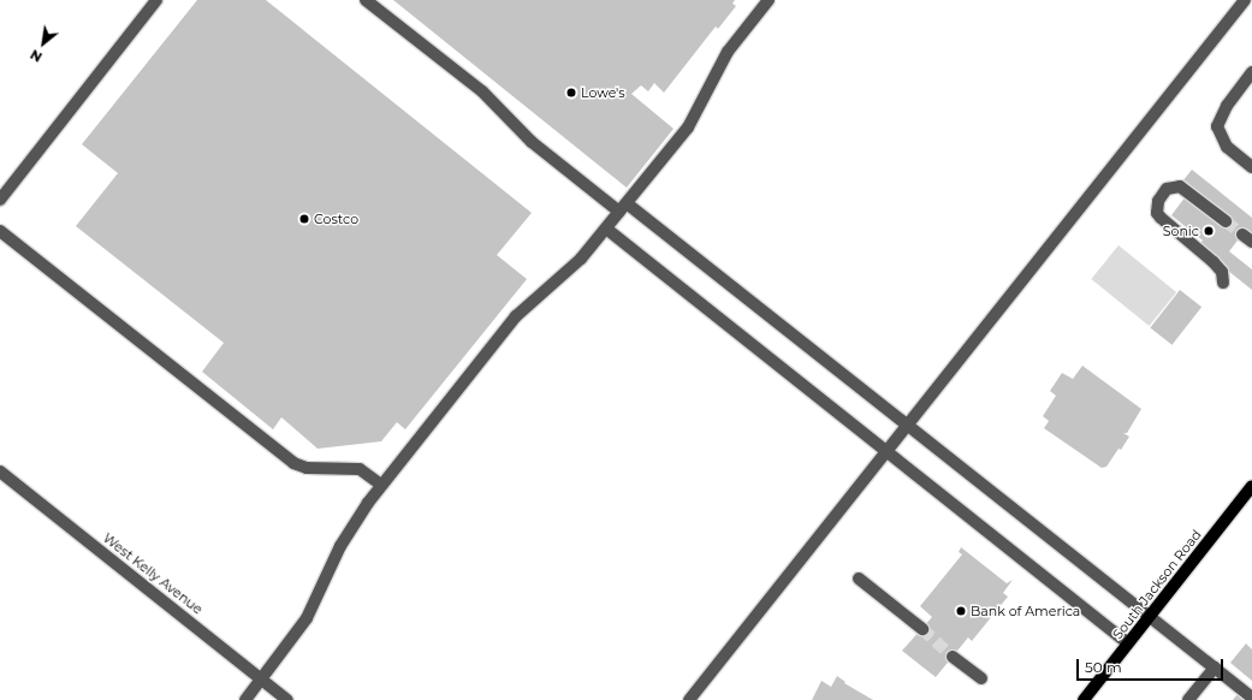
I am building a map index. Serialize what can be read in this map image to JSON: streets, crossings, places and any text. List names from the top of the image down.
{
  "streets": {
    "main road": ["South Jackson Road"],
    "street": ["West Kelly Avenue"]
  },
  "places": [
    "Lowe's",
    "Costco",
    "Sonic",
    "Bank of America"
  ],
  "scale_bar": "50 m",
  "north": "bottom left"
}
